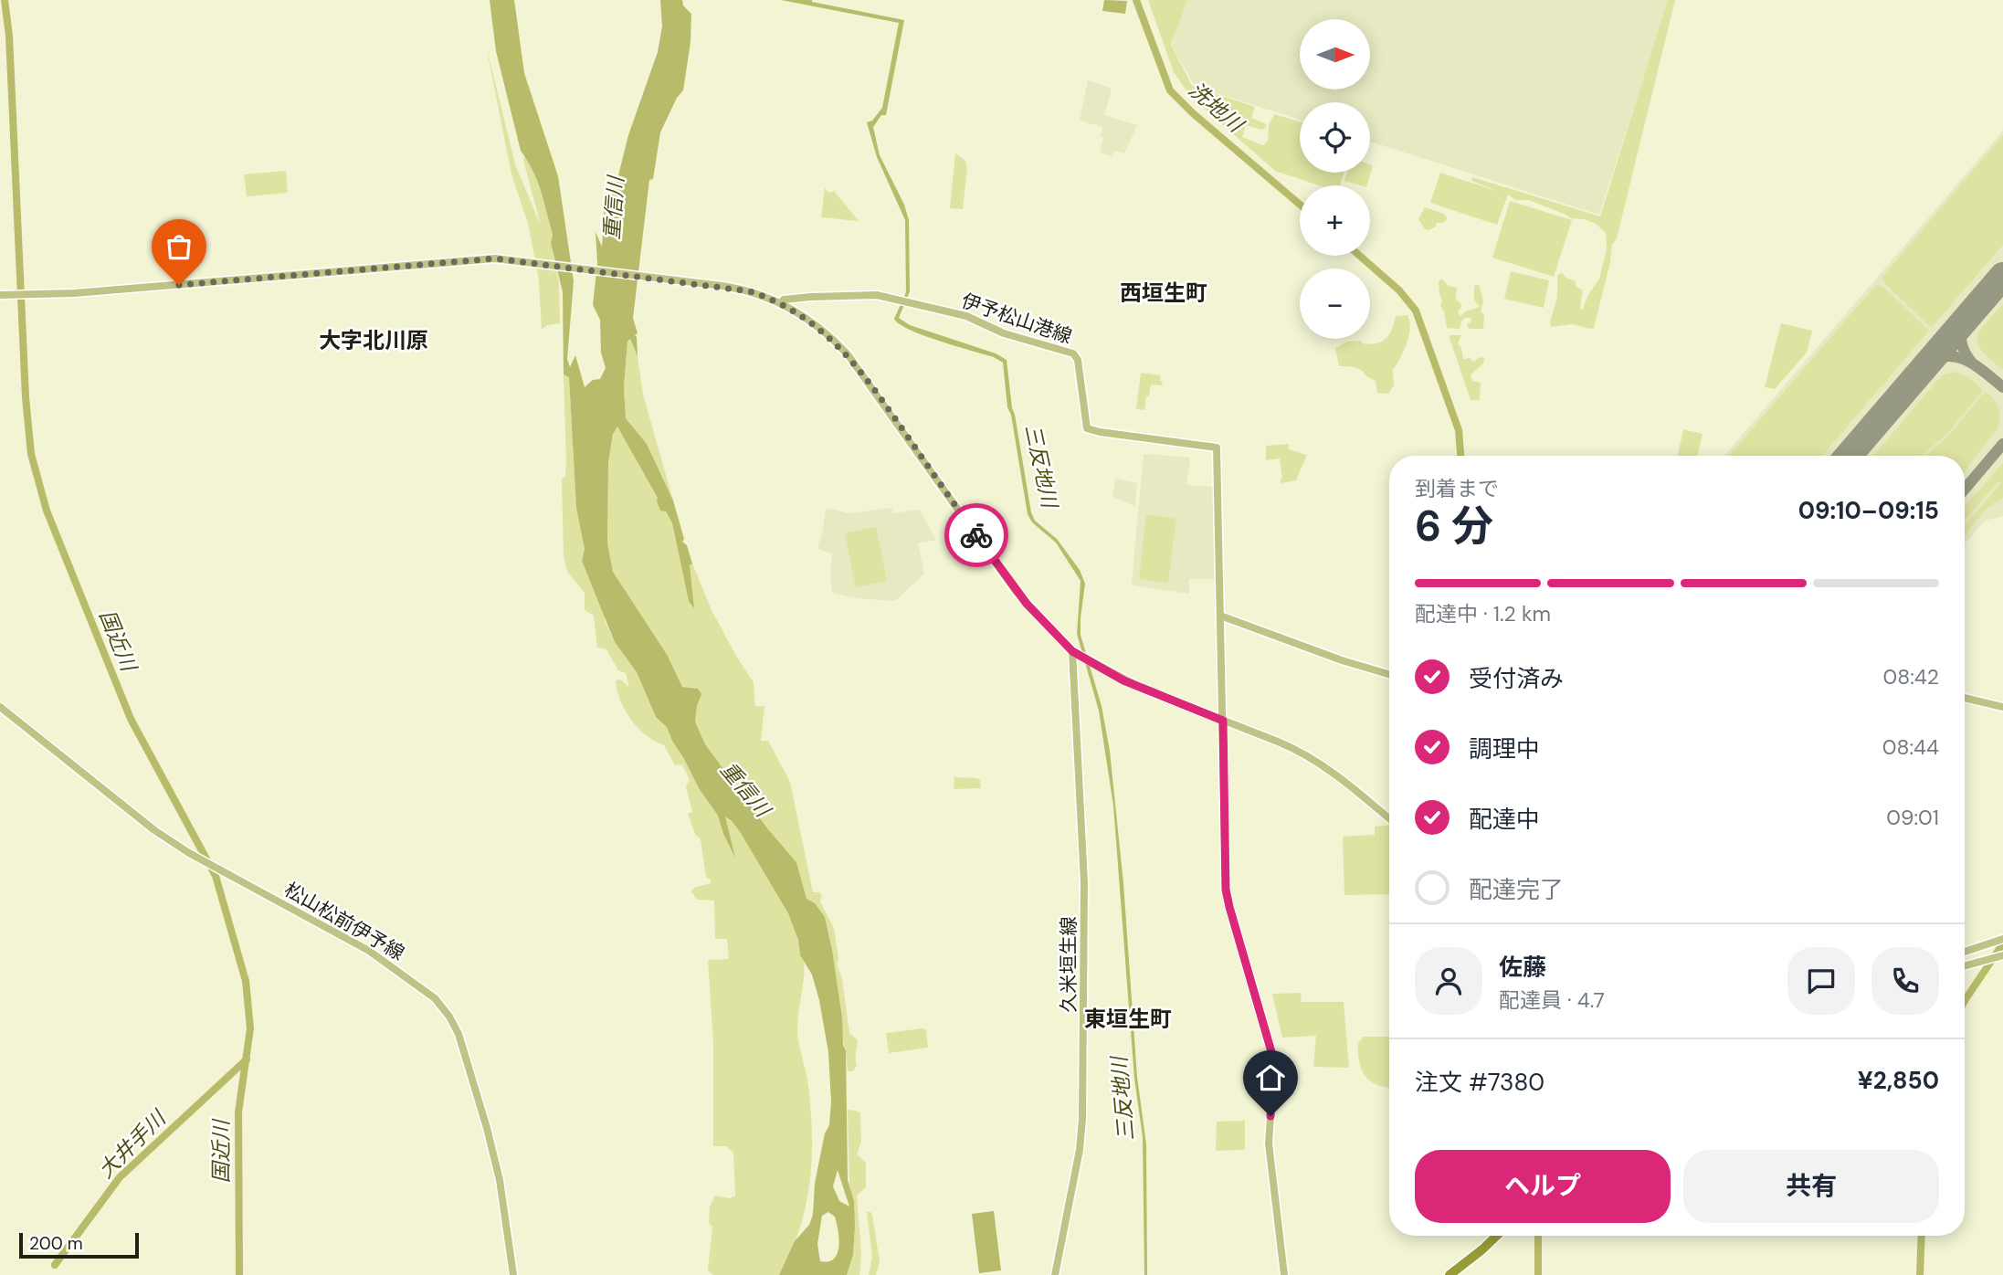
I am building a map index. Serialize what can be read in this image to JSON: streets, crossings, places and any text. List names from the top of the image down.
{
  "streets": {
    "main road": ["伊予松山港線", "松山松前伊予線", "久米垣生線"]
  },
  "districts": ["西垣生町", "大字北川原", "東垣生町"],
  "water": [
    "洗地川",
    "重信川",
    "三反地川",
    "国近川",
    "大井手川"
  ],
  "scale_bar": "200 m",
  "north": "right",
  "page": {
    "map_buttons": ["+", "−"],
    "heading": ["6 分", "到着まで", "09:10–09:15"],
    "panel": [
      "佐藤",
      "配達員 · 4.7",
      "注文 #7380",
      "¥2,850"
    ],
    "bar": "配達中 · 1.2 km",
    "list": [
      ["受付済み", "08:42"],
      ["調理中", "08:44"],
      ["配達中", "09:01"],
      "配達完了"
    ],
    "buttons": ["ヘルプ", "共有"],
    "scale": "200 m"
  }
}
